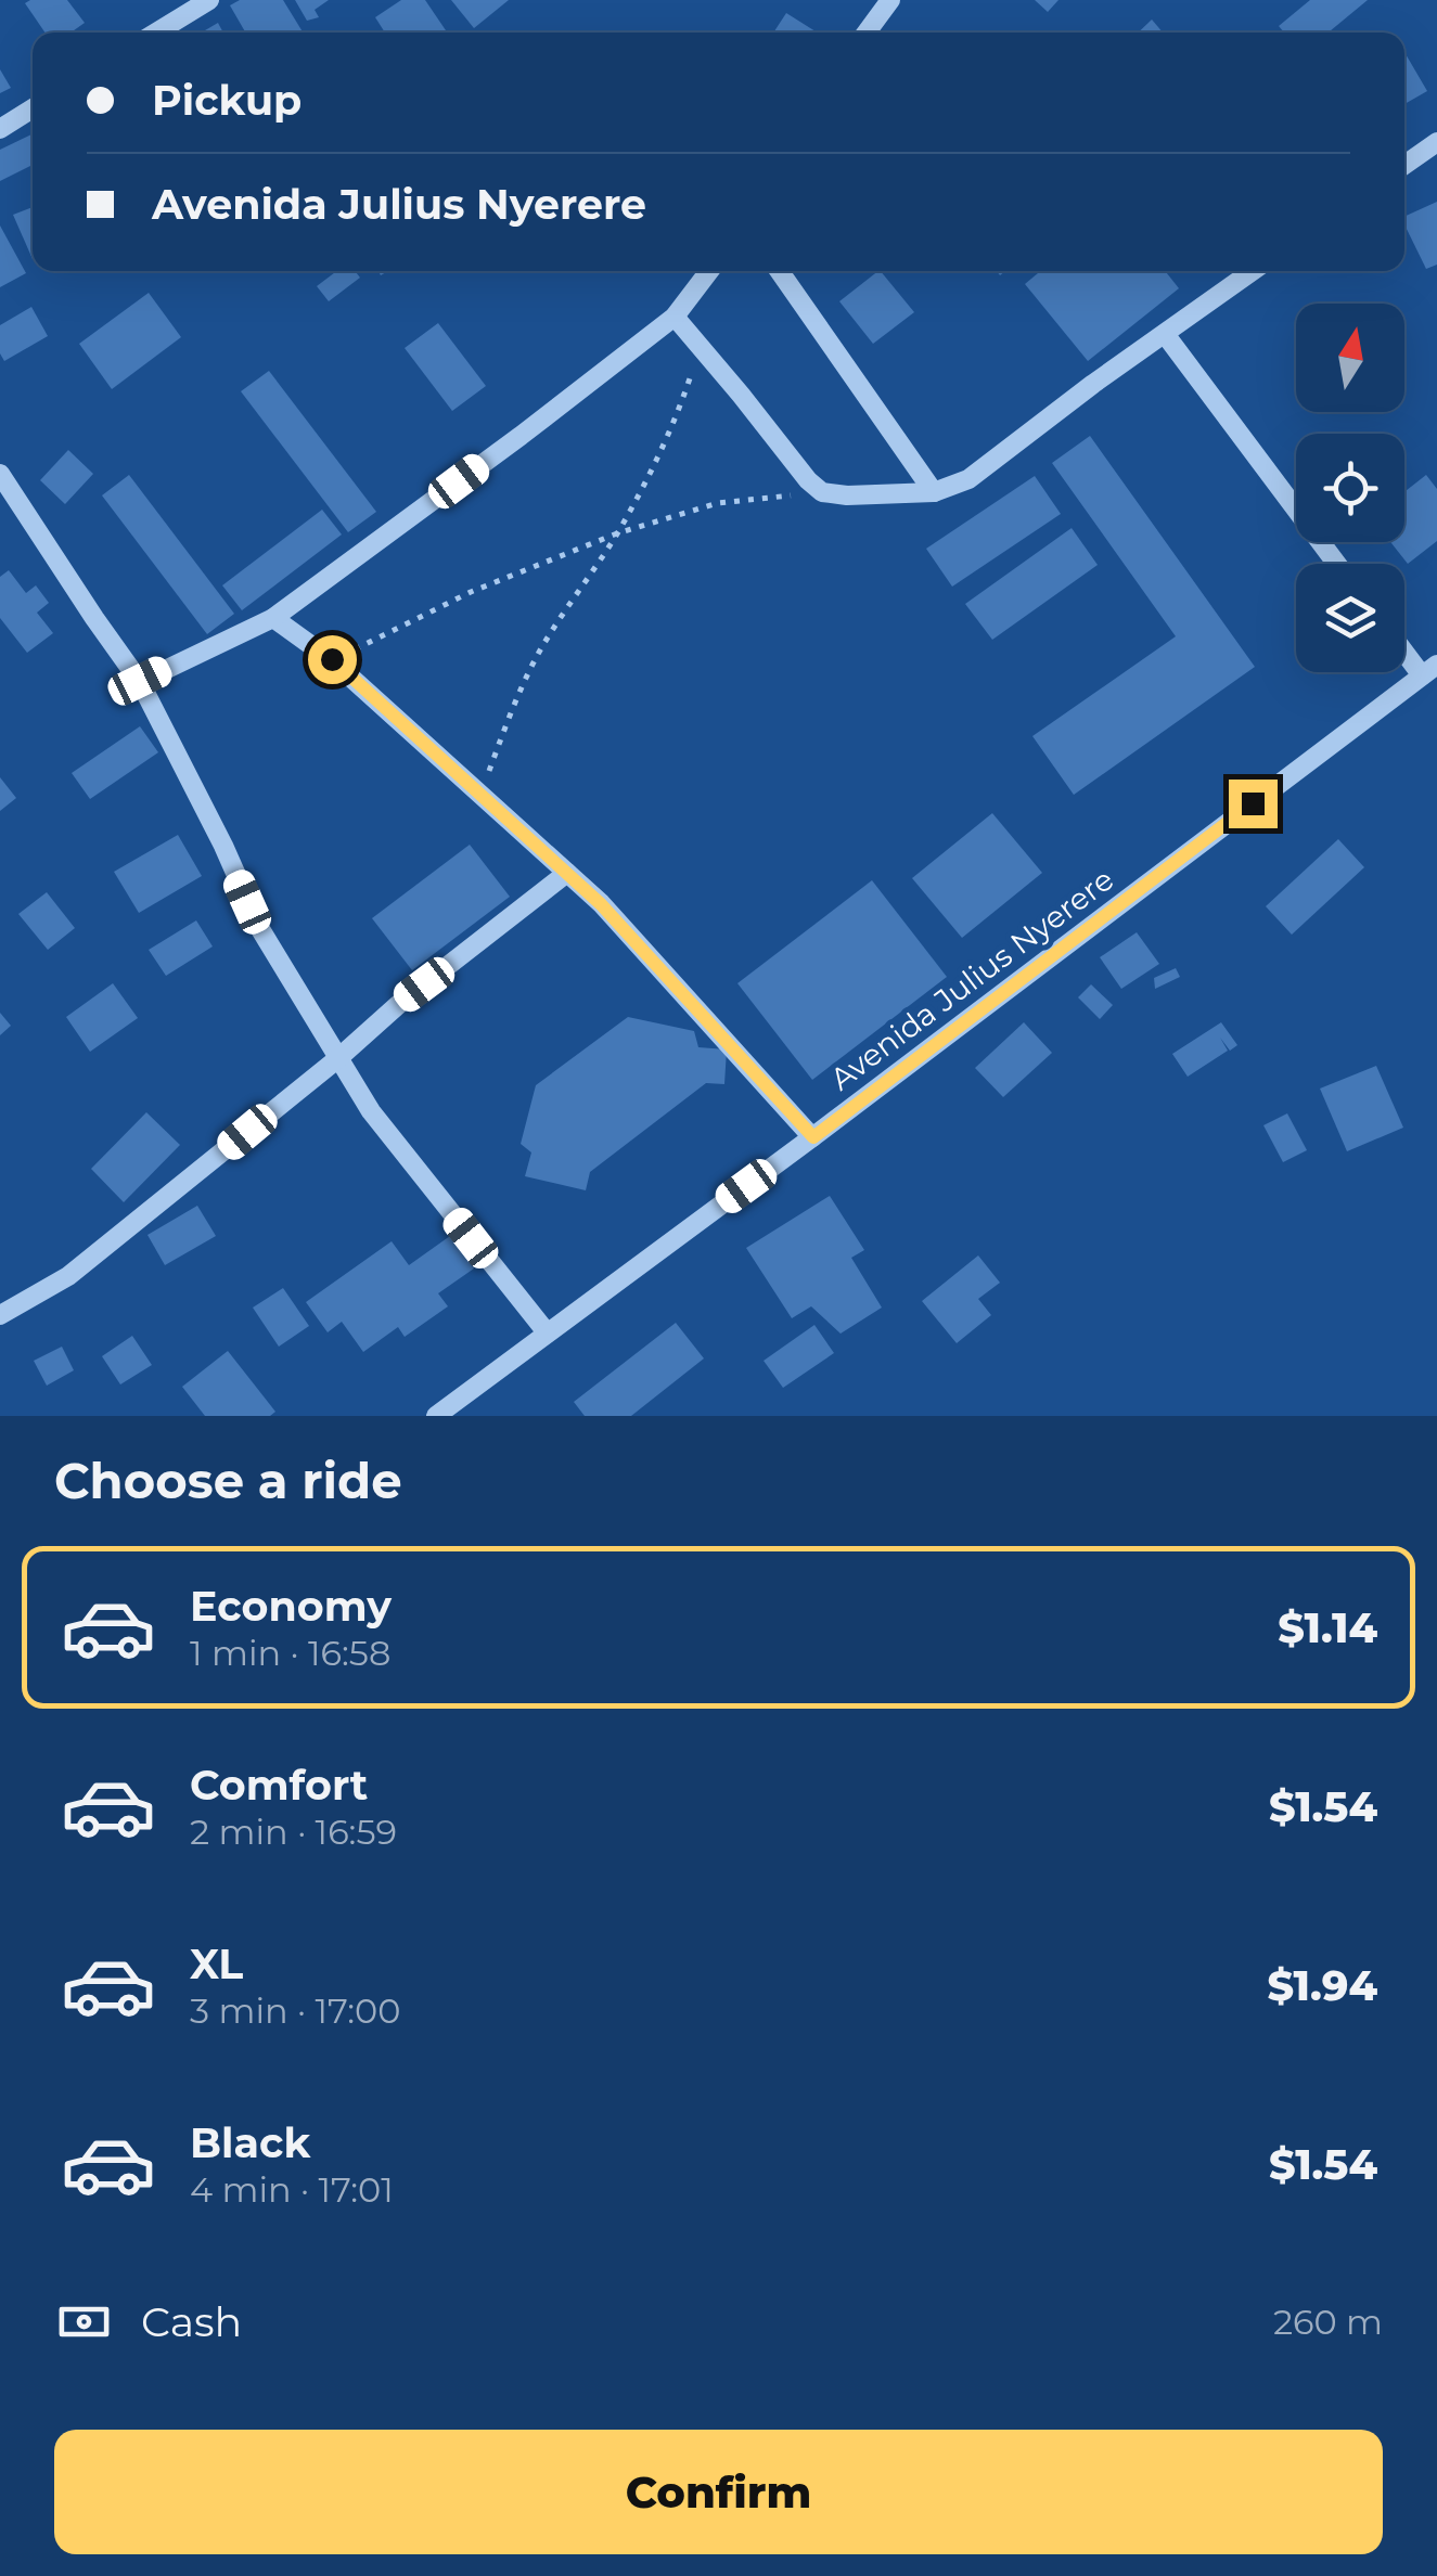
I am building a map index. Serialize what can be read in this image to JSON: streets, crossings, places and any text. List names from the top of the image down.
{
  "streets": {
    "street": ["Avenida Julius Nyerere"]
  },
  "north": "top",
  "page": {
    "banner": ["Pickup", "Avenida Julius Nyerere"],
    "heading": "Choose a ride",
    "list": [
      {
        "name": "Economy",
        "note": "1 min · 16:58",
        "value": "$1.14"
      },
      {
        "name": "Comfort",
        "note": "2 min · 16:59",
        "value": "$1.54"
      },
      {
        "name": "XL",
        "note": "3 min · 17:00",
        "value": "$1.94"
      },
      {
        "name": "Black",
        "note": "4 min · 17:01",
        "value": "$1.54"
      }
    ],
    "pay": ["Cash", "260 m"],
    "buttons": "Confirm"
  }
}
